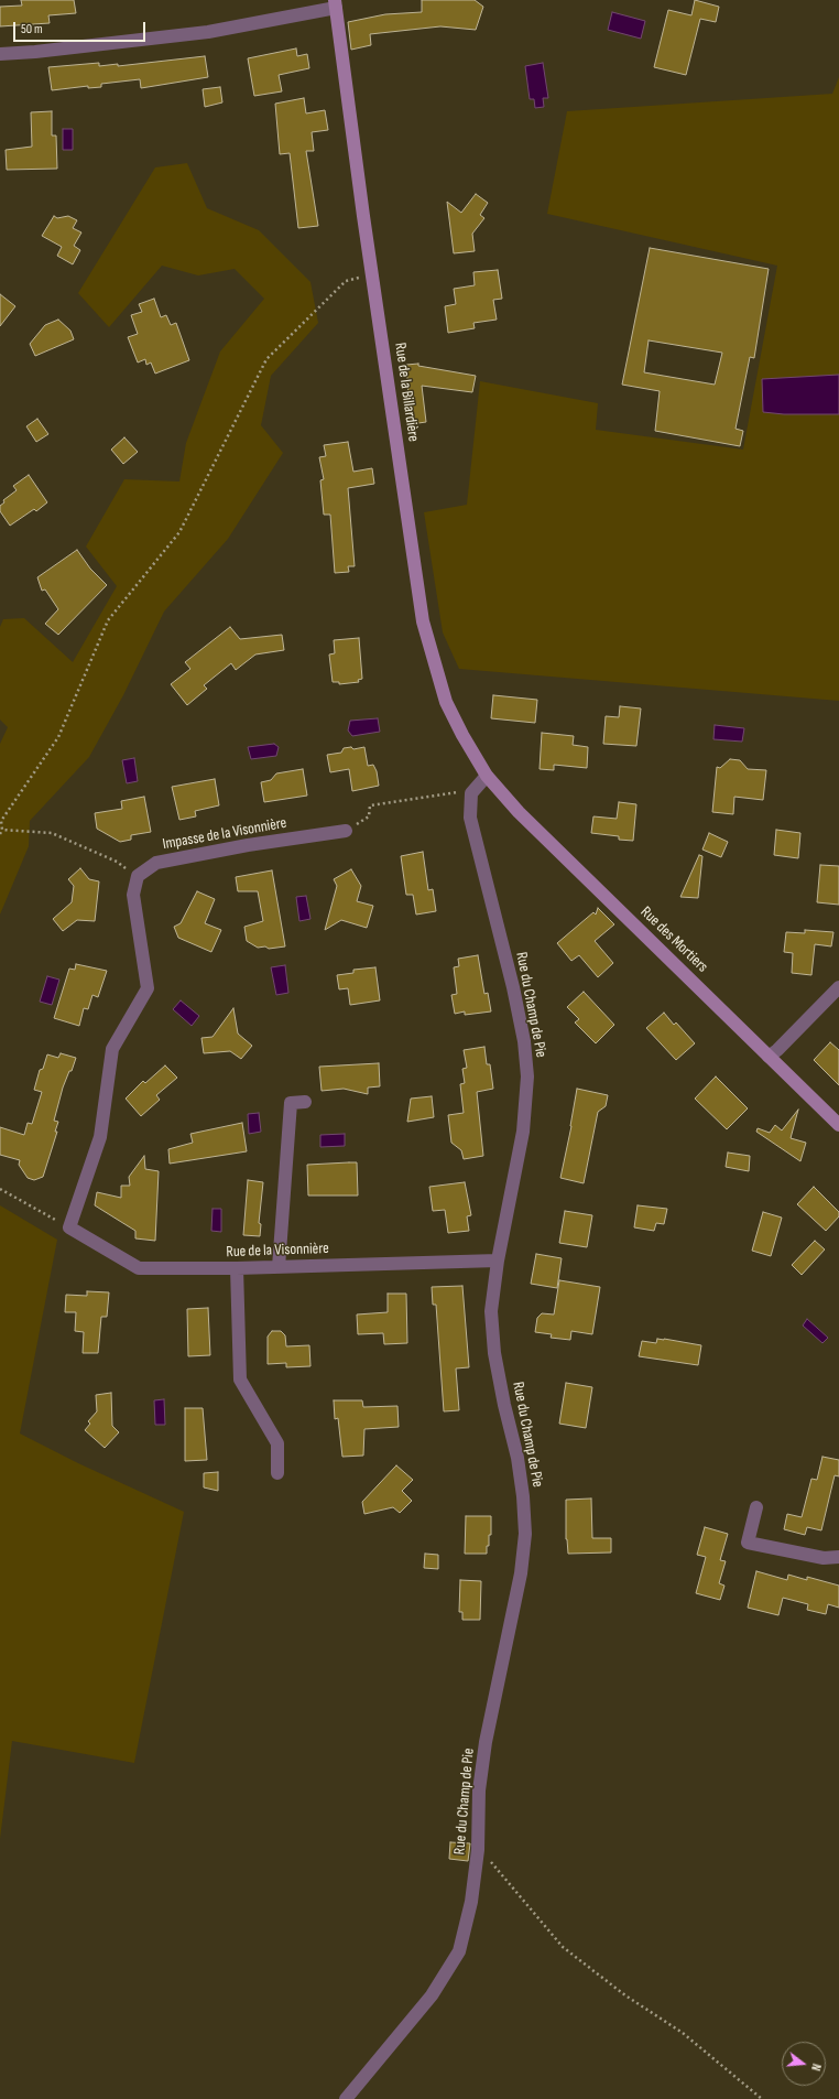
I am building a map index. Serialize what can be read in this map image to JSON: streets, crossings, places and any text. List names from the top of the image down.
{
  "streets": {
    "street": [
      "Rue de la Billardière",
      "Impasse de la Visonnière",
      "Rue des Mortiers",
      "Rue du Champ de Pie",
      "Rue de la Visonnière"
    ]
  },
  "crossings": [
    ["Rue de la Billardière", "Rue des Mortiers"],
    ["Rue du Champ de Pie", "Rue de la Visonnière"]
  ],
  "scale_bar": "50 m",
  "north": "right"
}
